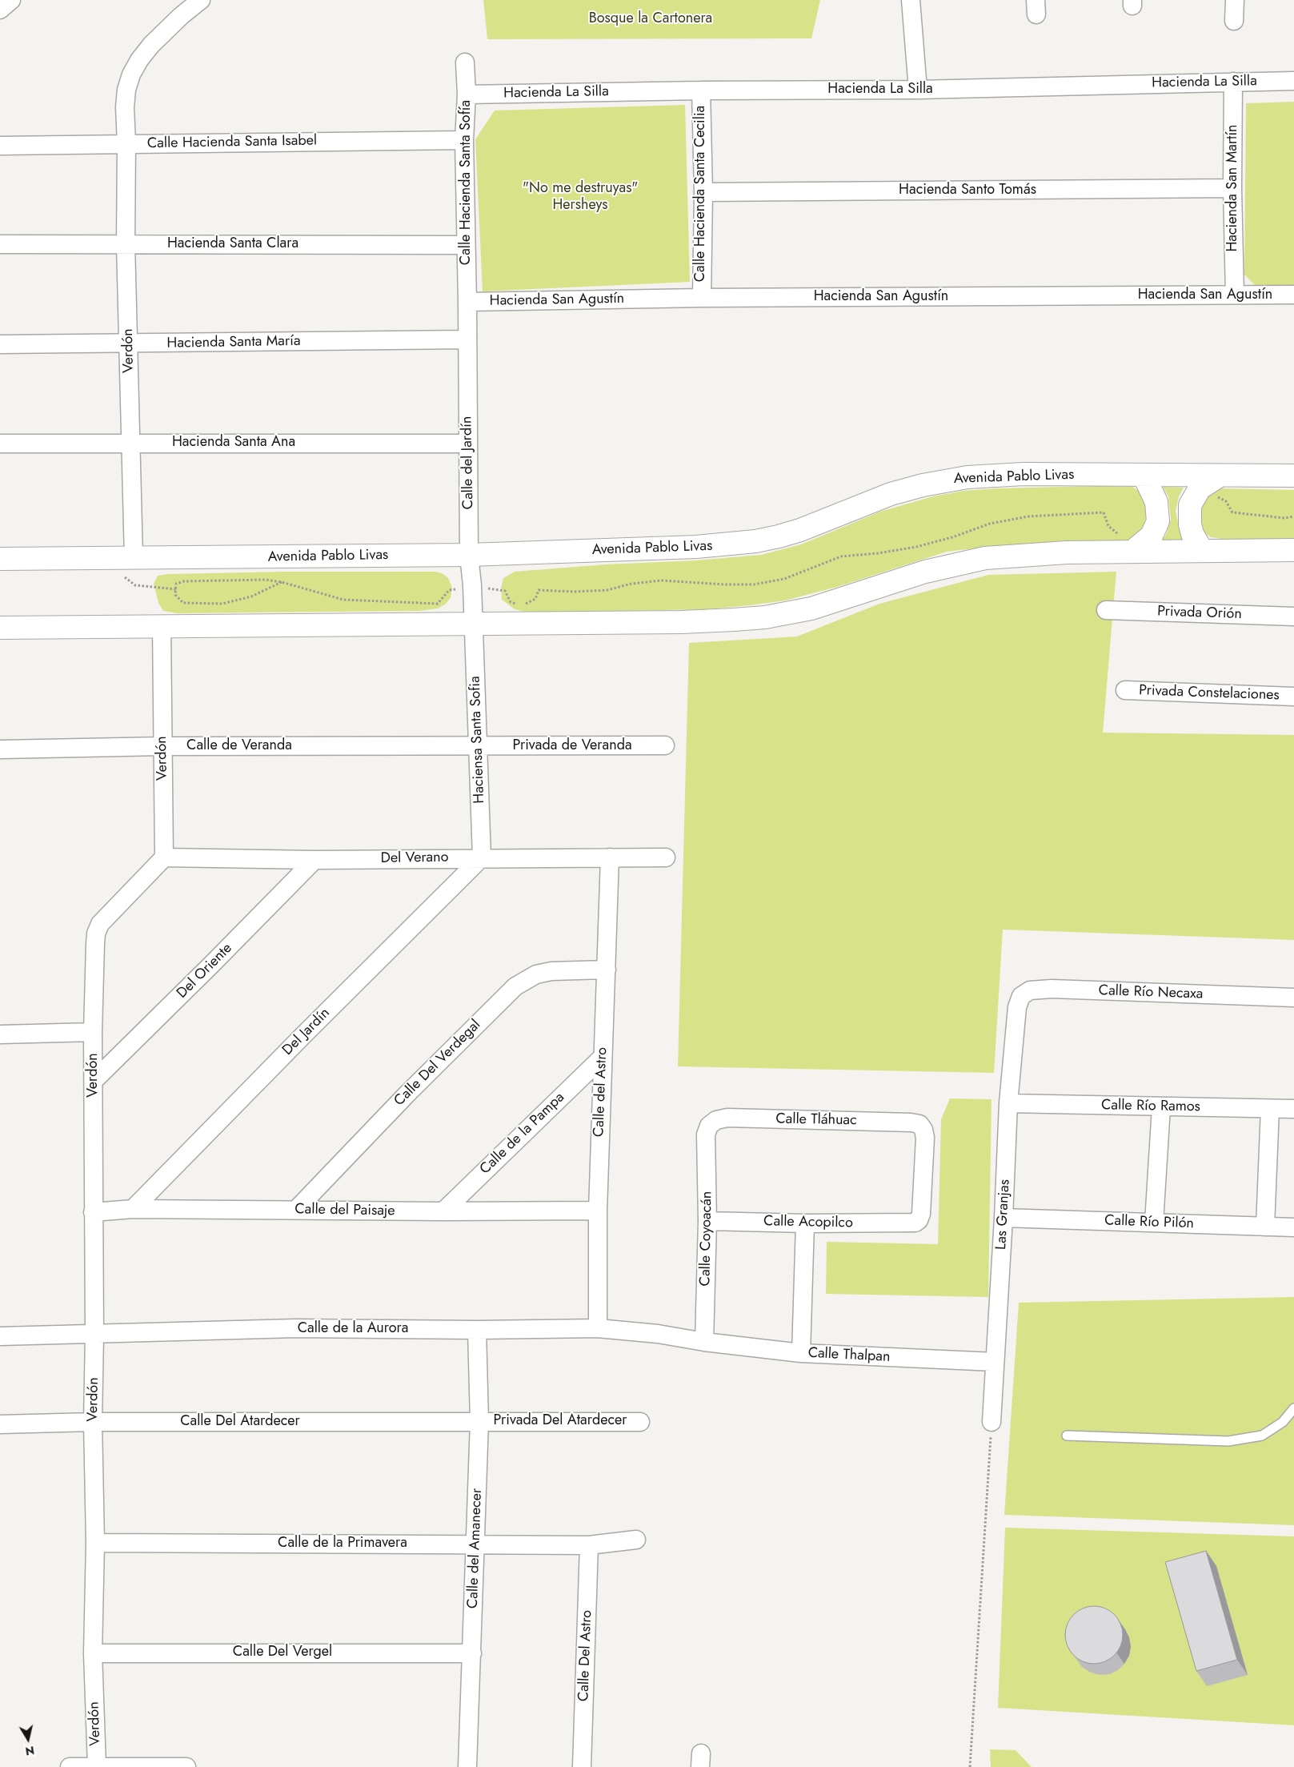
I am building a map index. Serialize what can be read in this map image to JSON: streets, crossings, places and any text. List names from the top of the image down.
{
  "streets": {
    "main road": ["Avenida Pablo Livas"],
    "street": [
      "Hacienda La Silla",
      "Calle Hacienda Santa Isabel",
      "Calle Hacienda Santa Sofía",
      "Hacienda San Martín",
      "Hacienda Santo Tomás",
      "Calle Hacienda Santa Cecilia",
      "Hacienda Santa Clara",
      "Hacienda San Agustín",
      "Hacienda Santa María",
      "Verdón",
      "Hacienda Santa Ana",
      "Calle del Jardín",
      "Privada Orión",
      "Privada Constelaciones",
      "Haciensa Santa Sofia",
      "Calle de Veranda",
      "Privada de Veranda",
      "Del Verano",
      "Del Oriente",
      "Calle Río Necaxa",
      "Del Jardín",
      "Calle Del Verdegal",
      "Calle del Astro",
      "Calle Río Ramos",
      "Calle Tláhuac",
      "Calle de la Pampa",
      "Calle del Paisaje",
      "Las Granjas",
      "Calle Acopilco",
      "Calle Río Pilón",
      "Calle Coyoacán",
      "Calle de la Aurora",
      "Calle Thalpan",
      "Privada Del Atardecer",
      "Calle Del Atardecer",
      "Calle de la Primavera",
      "Calle del Amanecer",
      "Calle Del Vergel",
      "Calle Del Astro"
    ]
  },
  "crossings": [
    ["Hacienda La Silla", "Calle Hacienda Santa Sofía"],
    ["Hacienda La Silla", "Hacienda San Martín"],
    ["Hacienda La Silla", "Calle Hacienda Santa Cecilia"],
    ["Calle Hacienda Santa Isabel", "Calle Hacienda Santa Sofía"],
    ["Calle Hacienda Santa Isabel", "Verdón"],
    ["Calle Hacienda Santa Sofía", "Hacienda Santa Clara"],
    ["Calle Hacienda Santa Sofía", "Hacienda San Agustín"],
    ["Calle Hacienda Santa Sofía", "Calle del Jardín"],
    ["Hacienda San Martín", "Hacienda Santo Tomás"],
    ["Hacienda San Martín", "Hacienda San Agustín"],
    ["Hacienda Santo Tomás", "Calle Hacienda Santa Cecilia"],
    ["Calle Hacienda Santa Cecilia", "Hacienda San Agustín"],
    ["Hacienda Santa Clara", "Verdón"],
    ["Hacienda San Agustín", "Calle del Jardín"],
    ["Hacienda Santa María", "Verdón"],
    ["Hacienda Santa María", "Calle del Jardín"],
    ["Verdón", "Hacienda Santa Ana"],
    ["Verdón", "Avenida Pablo Livas"],
    ["Verdón", "Calle de Veranda"],
    ["Verdón", "Del Verano"],
    ["Verdón", "Del Oriente"],
    ["Verdón", "Calle del Paisaje"],
    ["Verdón", "Calle de la Aurora"],
    ["Verdón", "Calle Del Atardecer"],
    ["Verdón", "Calle de la Primavera"],
    ["Verdón", "Calle Del Vergel"],
    ["Hacienda Santa Ana", "Calle del Jardín"],
    ["Calle del Jardín", "Avenida Pablo Livas"],
    ["Calle del Jardín", "Haciensa Santa Sofia"],
    ["Haciensa Santa Sofia", "Calle de Veranda"],
    ["Haciensa Santa Sofia", "Privada de Veranda"],
    ["Haciensa Santa Sofia", "Del Verano"],
    ["Haciensa Santa Sofia", "Del Jardín"],
    ["Calle de Veranda", "Privada de Veranda"],
    ["Del Verano", "Del Oriente"],
    ["Del Verano", "Del Jardín"],
    ["Del Verano", "Calle del Astro"],
    ["Calle Río Necaxa", "Las Granjas"],
    ["Del Jardín", "Calle del Paisaje"],
    ["Calle Del Verdegal", "Calle del Astro"],
    ["Calle Del Verdegal", "Calle del Paisaje"],
    ["Calle del Astro", "Calle de la Pampa"],
    ["Calle del Astro", "Calle del Paisaje"],
    ["Calle del Astro", "Calle de la Aurora"],
    ["Calle Río Ramos", "Las Granjas"],
    ["Calle Tláhuac", "Calle Acopilco"],
    ["Calle Tláhuac", "Calle Coyoacán"],
    ["Calle de la Pampa", "Calle del Paisaje"],
    ["Las Granjas", "Calle Río Pilón"],
    ["Las Granjas", "Calle Thalpan"],
    ["Calle Acopilco", "Calle Coyoacán"],
    ["Calle Coyoacán", "Calle de la Aurora"],
    ["Calle Coyoacán", "Calle Thalpan"],
    ["Calle de la Aurora", "Calle Thalpan"],
    ["Calle de la Aurora", "Calle del Amanecer"],
    ["Privada Del Atardecer", "Calle Del Atardecer"],
    ["Privada Del Atardecer", "Calle del Amanecer"],
    ["Calle Del Atardecer", "Calle del Amanecer"],
    ["Calle de la Primavera", "Calle del Amanecer"],
    ["Calle de la Primavera", "Calle Del Astro"],
    ["Calle del Amanecer", "Calle Del Vergel"]
  ],
  "parks": ["Bosque la Cartonera", "\"No me destruyas\" Hersheys"],
  "north": "bottom"
}
